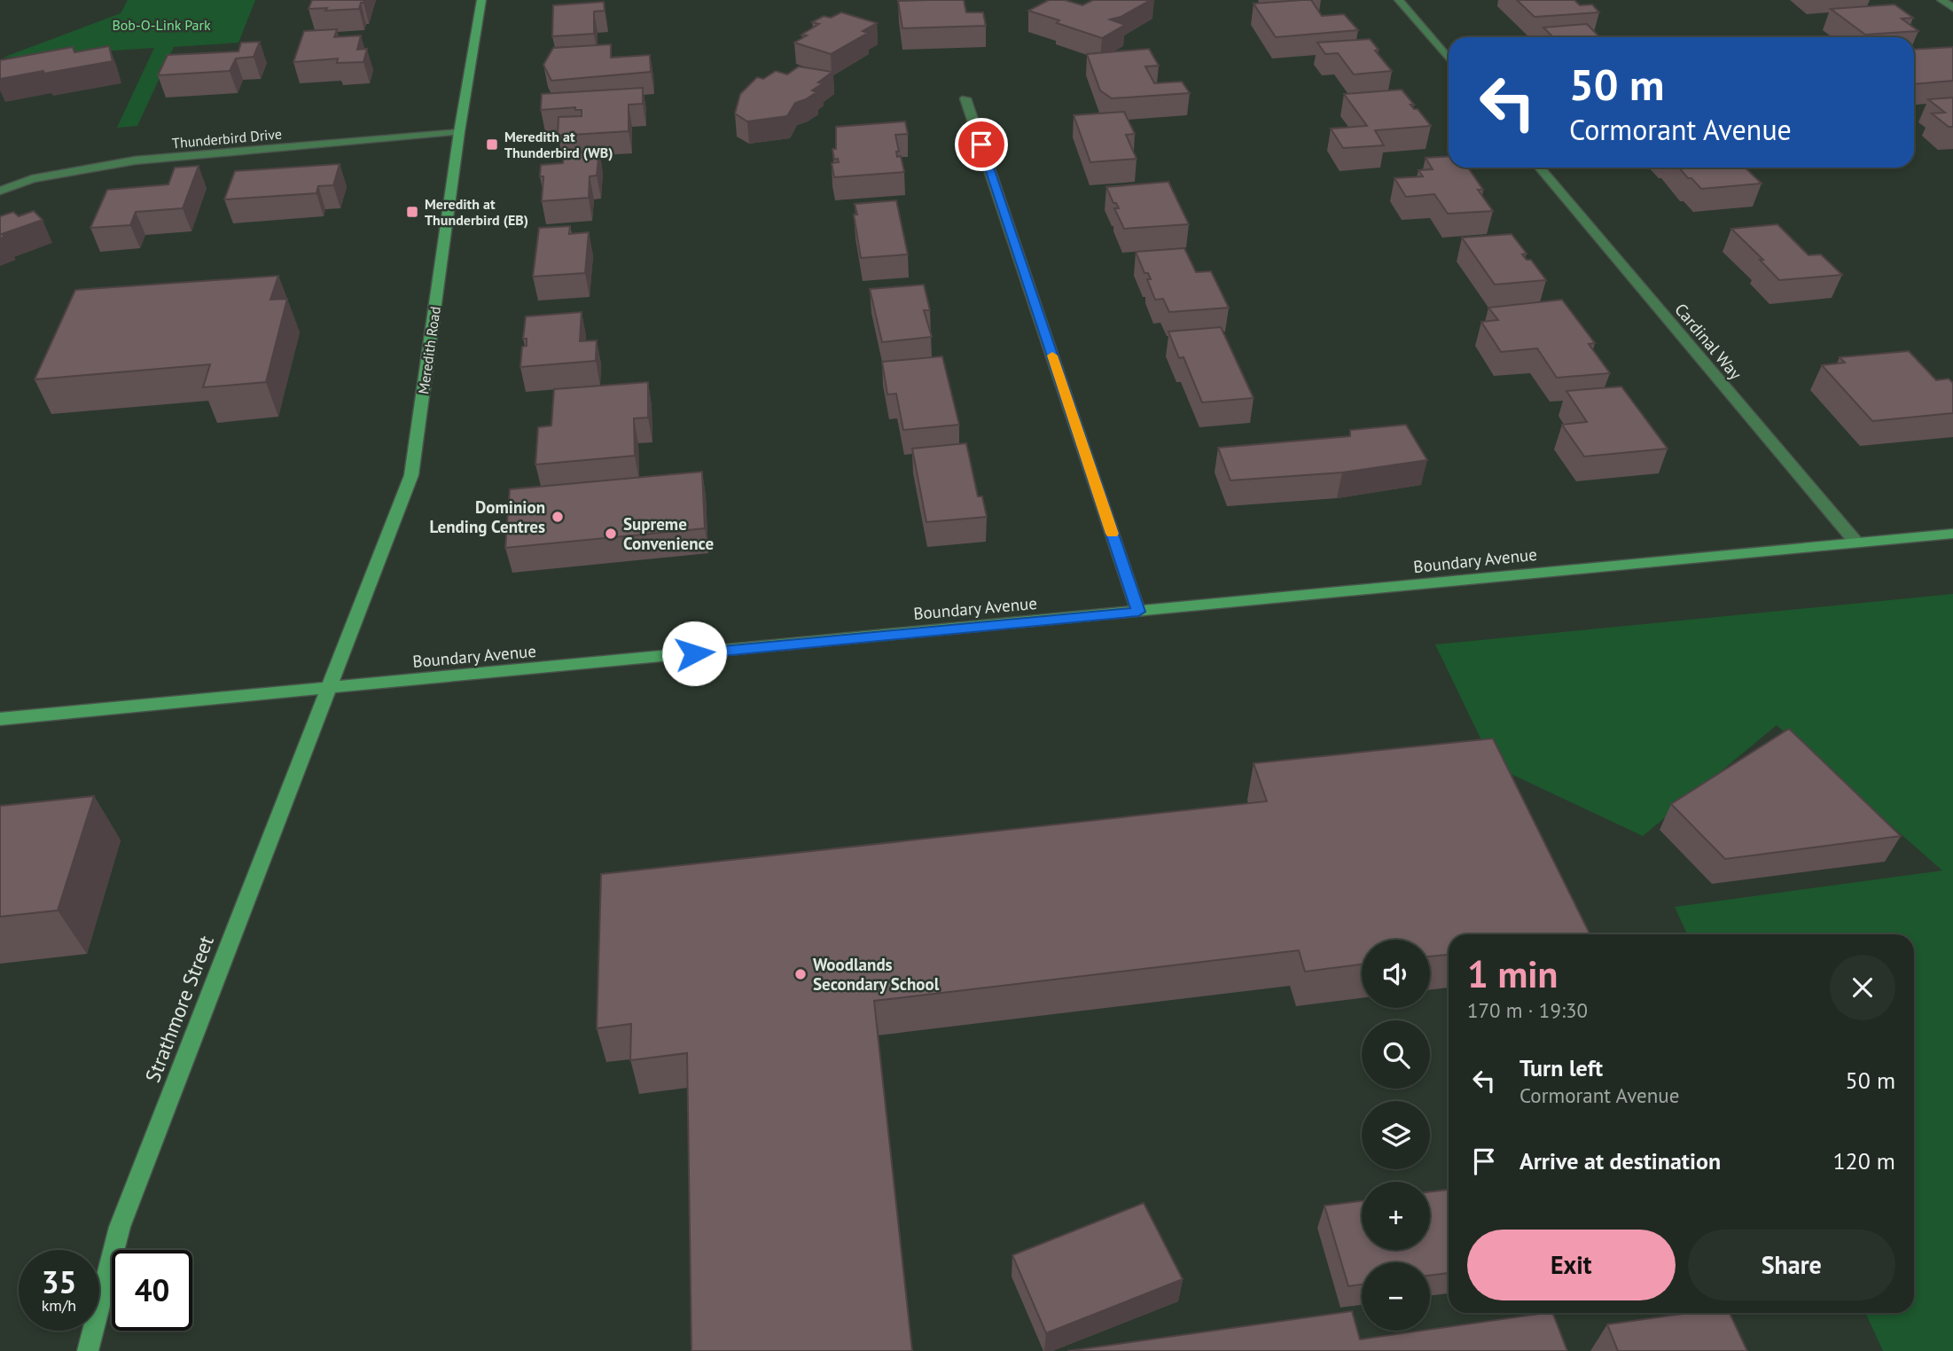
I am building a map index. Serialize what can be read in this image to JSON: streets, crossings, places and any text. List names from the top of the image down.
{
  "streets": {
    "street": [
      "Thunderbird Drive",
      "Cardinal Way",
      "Meredith Road",
      "Boundary Avenue",
      "Strathmore Street"
    ]
  },
  "crossings": [
    ["Thunderbird Drive", "Meredith Road"],
    ["Cardinal Way", "Boundary Avenue"],
    ["Meredith Road", "Boundary Avenue"],
    ["Meredith Road", "Strathmore Street"],
    ["Boundary Avenue", "Strathmore Street"]
  ],
  "parks": ["Bob-O-Link Park"],
  "places": {
    "transit": ["Meredith at Thunderbird (WB)", "Meredith at Thunderbird (EB)"],
    "other": ["Dominion Lending Centres", "Supreme Convenience", "Woodlands Secondary School"]
  },
  "page": {
    "turn": ["50 m", "Cormorant Avenue"],
    "heading": ["1 min", "170 m · 19:30"],
    "map_buttons": ["+", "−"],
    "list": [
      {
        "name": "Turn left",
        "note": "Cormorant Avenue",
        "value": "50 m"
      },
      {
        "name": "Arrive at destination",
        "value": "120 m"
      }
    ],
    "buttons": ["Exit", "Share"],
    "speed": "35 km/h",
    "limit": "40"
  }
}
